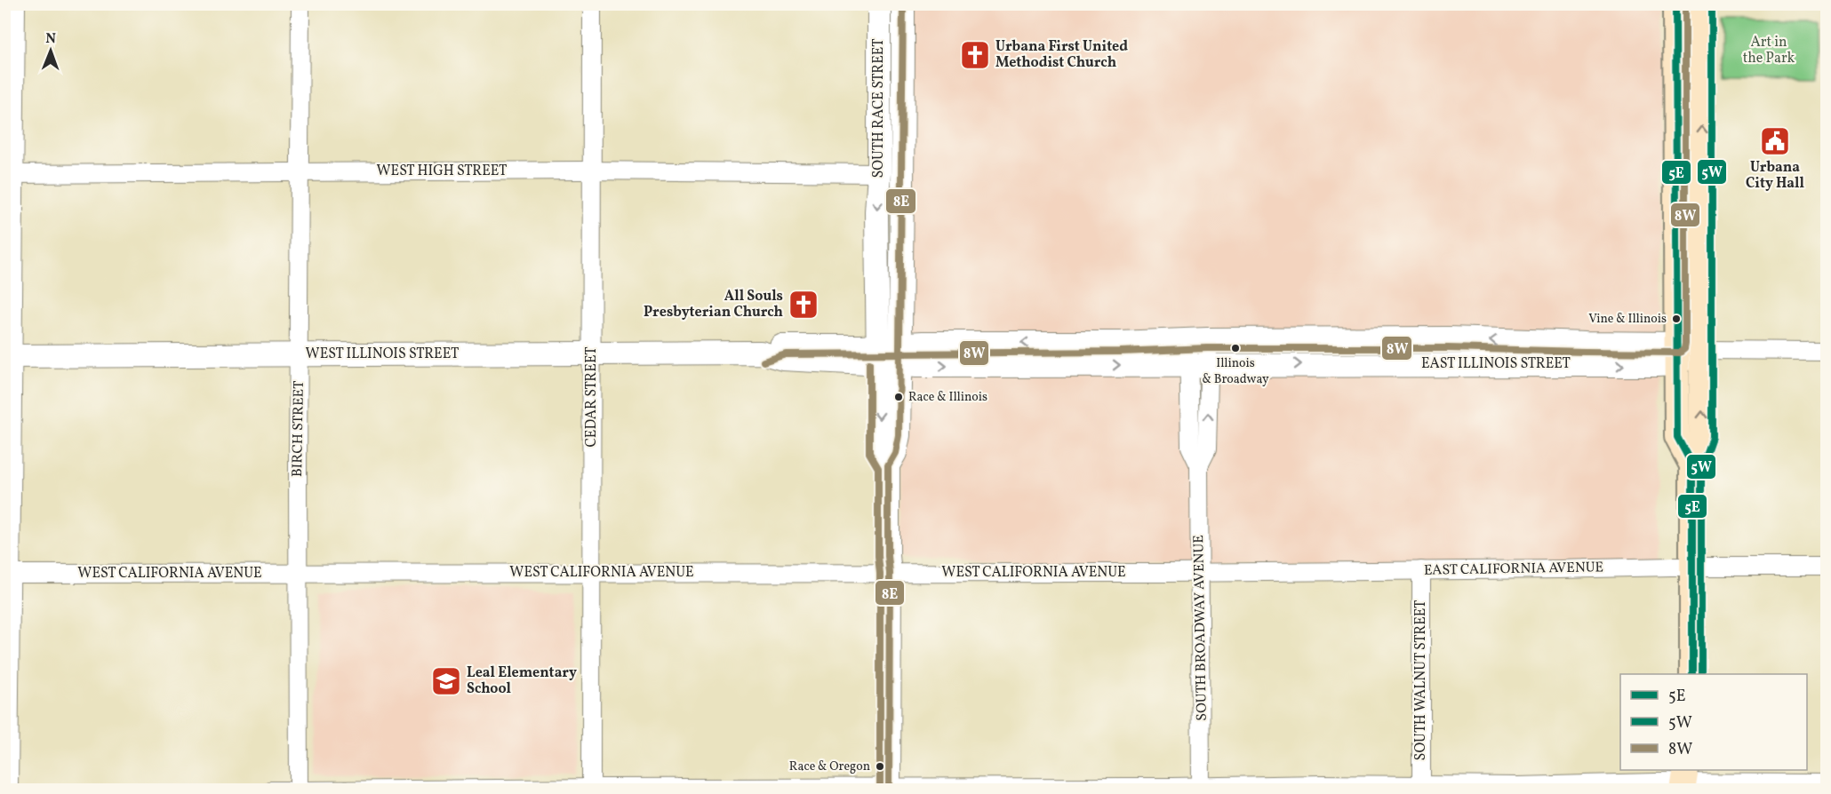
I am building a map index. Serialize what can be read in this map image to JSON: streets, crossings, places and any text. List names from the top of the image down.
{
  "streets": {
    "street": [
      "SOUTH RACE STREET",
      "WEST HIGH STREET",
      "WEST ILLINOIS STREET",
      "EAST ILLINOIS STREET",
      "CEDAR STREET",
      "BIRCH STREET",
      "EAST CALIFORNIA AVENUE",
      "WEST CALIFORNIA AVENUE",
      "SOUTH BROADWAY AVENUE",
      "SOUTH WALNUT STREET"
    ]
  },
  "crossings": [
    ["SOUTH RACE STREET", "WEST HIGH STREET"],
    ["SOUTH RACE STREET", "WEST ILLINOIS STREET"],
    ["SOUTH RACE STREET", "WEST CALIFORNIA AVENUE"],
    ["WEST HIGH STREET", "CEDAR STREET"],
    ["WEST HIGH STREET", "BIRCH STREET"],
    ["WEST ILLINOIS STREET", "EAST ILLINOIS STREET"],
    ["WEST ILLINOIS STREET", "CEDAR STREET"],
    ["WEST ILLINOIS STREET", "BIRCH STREET"],
    ["WEST ILLINOIS STREET", "SOUTH BROADWAY AVENUE"],
    ["EAST ILLINOIS STREET", "SOUTH BROADWAY AVENUE"],
    ["CEDAR STREET", "WEST CALIFORNIA AVENUE"],
    ["BIRCH STREET", "WEST CALIFORNIA AVENUE"],
    ["EAST CALIFORNIA AVENUE", "WEST CALIFORNIA AVENUE"],
    ["EAST CALIFORNIA AVENUE", "SOUTH BROADWAY AVENUE"],
    ["EAST CALIFORNIA AVENUE", "SOUTH WALNUT STREET"],
    ["WEST CALIFORNIA AVENUE", "SOUTH BROADWAY AVENUE"]
  ],
  "parks": ["Art in the Park"],
  "places": {
    "church": ["Urbana First United Methodist Church", "All Souls Presbyterian Church"],
    "public building": ["Urbana City Hall"],
    "other": [
      "Vine & Illinois",
      "Illinois & Broadway",
      "Race & Illinois",
      "Race & Oregon"
    ],
    "school or university": ["Leal Elementary School"]
  },
  "lines": [
    "transit line 5E",
    "transit line 5W",
    "transit line 8W",
    "transit line 8E"
  ],
  "legend": ["5E", "5W", "8W"],
  "north": "top"
}
